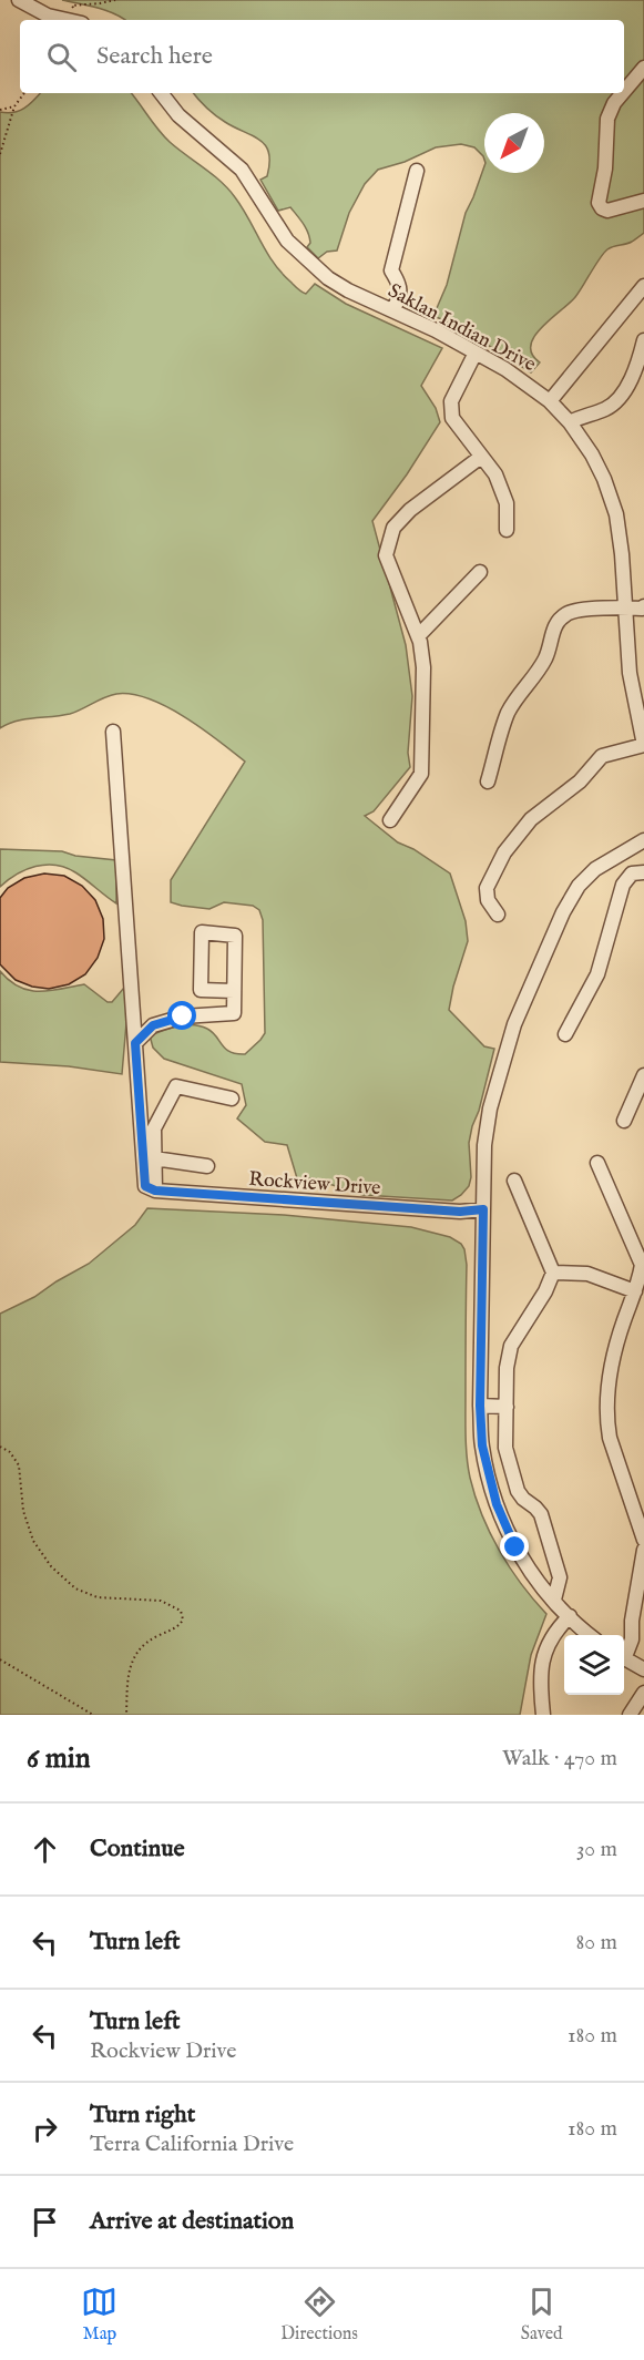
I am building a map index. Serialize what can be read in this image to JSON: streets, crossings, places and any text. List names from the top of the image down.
{
  "streets": {
    "street": ["Saklan Indian Drive", "Rockview Drive"]
  },
  "north": "bottom left",
  "page": {
    "search": "Search here",
    "heading": ["6 min", "Walk · 470 m"],
    "list": [
      ["Continue", "30 m"],
      ["Turn left", "80 m"],
      ["Turn left", "Rockview Drive", "180 m"],
      ["Turn right", "Terra California Drive", "180 m"],
      "Arrive at destination"
    ],
    "nav": ["Map", "Directions", "Saved"]
  }
}
